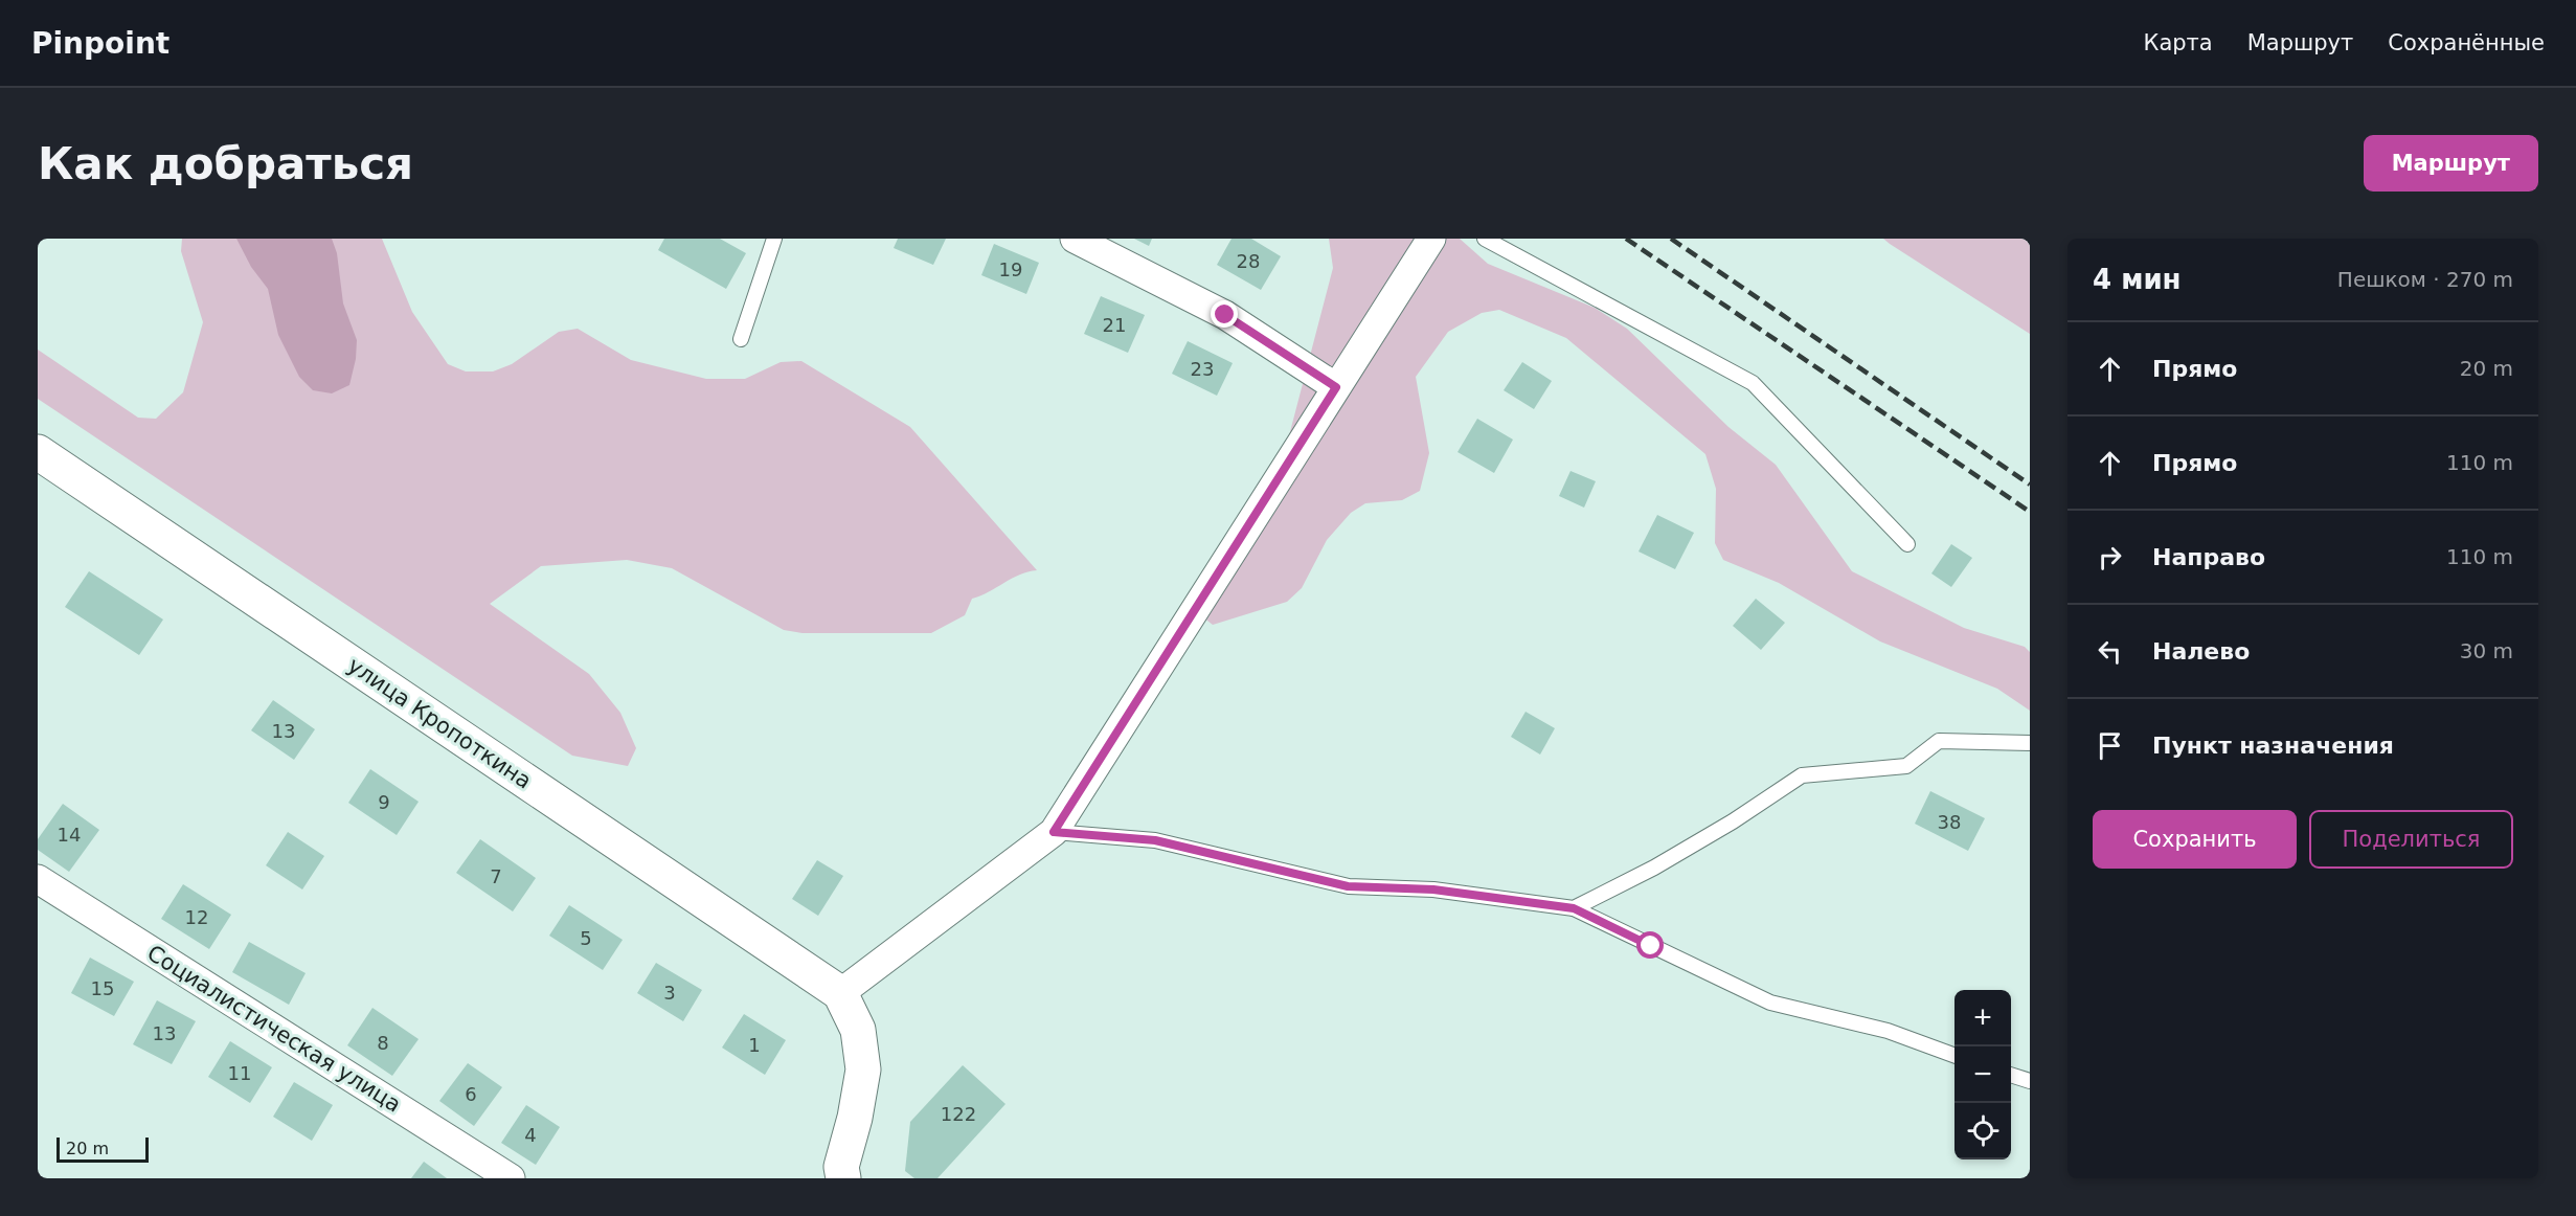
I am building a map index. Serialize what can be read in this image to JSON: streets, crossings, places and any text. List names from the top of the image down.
{
  "streets": {
    "main road": ["улица Кропоткина"],
    "street": ["Социалистическая улица"]
  },
  "house_numbers": [
    "28",
    "19",
    "21",
    "23",
    "13",
    "9",
    "38",
    "14",
    "7",
    "12",
    "5",
    "15",
    "3",
    "13",
    "8",
    "1",
    "11",
    "6",
    "122",
    "4"
  ],
  "scale_bar": "20 m",
  "page": {
    "header": "Pinpoint",
    "nav": ["Карта", "Маршрут", "Сохранённые"],
    "buttons": [
      "Маршрут",
      ["Сохранить", "Поделиться"]
    ],
    "title": "Как добраться",
    "heading": ["4 мин", "Пешком · 270 m"],
    "list": [
      ["Прямо", "20 m"],
      ["Прямо", "110 m"],
      ["Направо", "110 m"],
      ["Налево", "30 m"],
      "Пункт назначения"
    ],
    "map_buttons": ["+", "−"],
    "scale": "20 m"
  }
}
